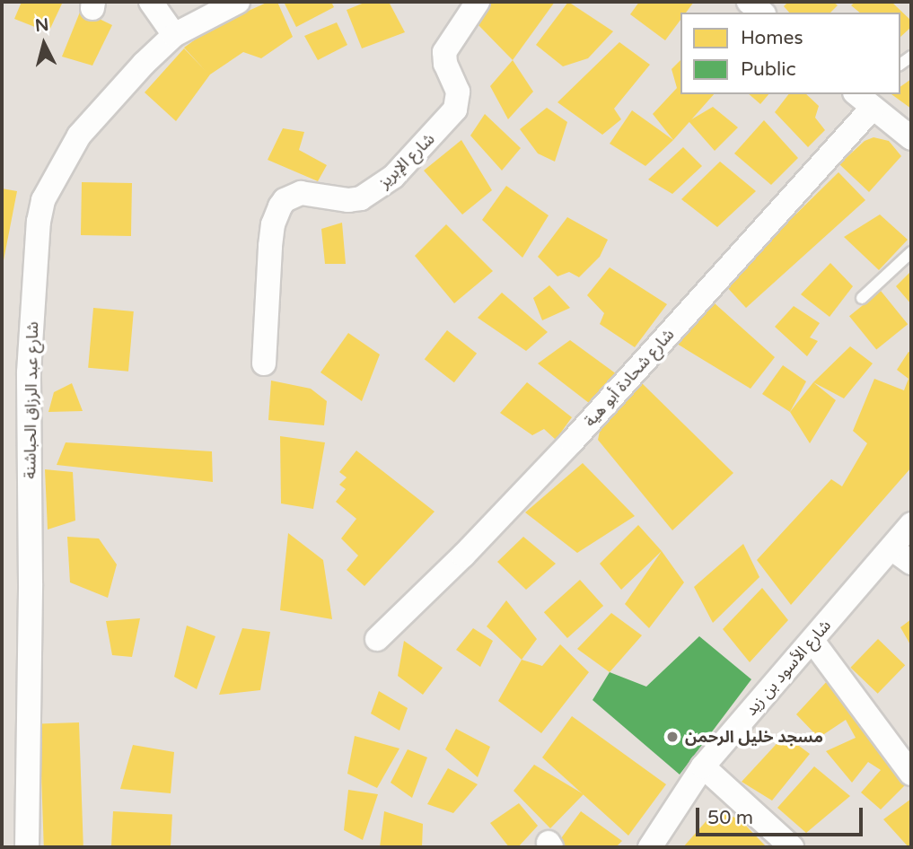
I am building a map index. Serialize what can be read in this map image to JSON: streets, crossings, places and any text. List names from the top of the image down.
{
  "streets": {
    "street": [
      "شارع الإبريز",
      "شارع شحادة أبو هية",
      "شارع عبد الرزاق الحباشنة",
      "شارع الأسود بن زيد"
    ]
  },
  "places": ["مسجد خليل الرحمن"],
  "legend": ["Homes", "Public"],
  "scale_bar": "50 m",
  "north": "top"
}
